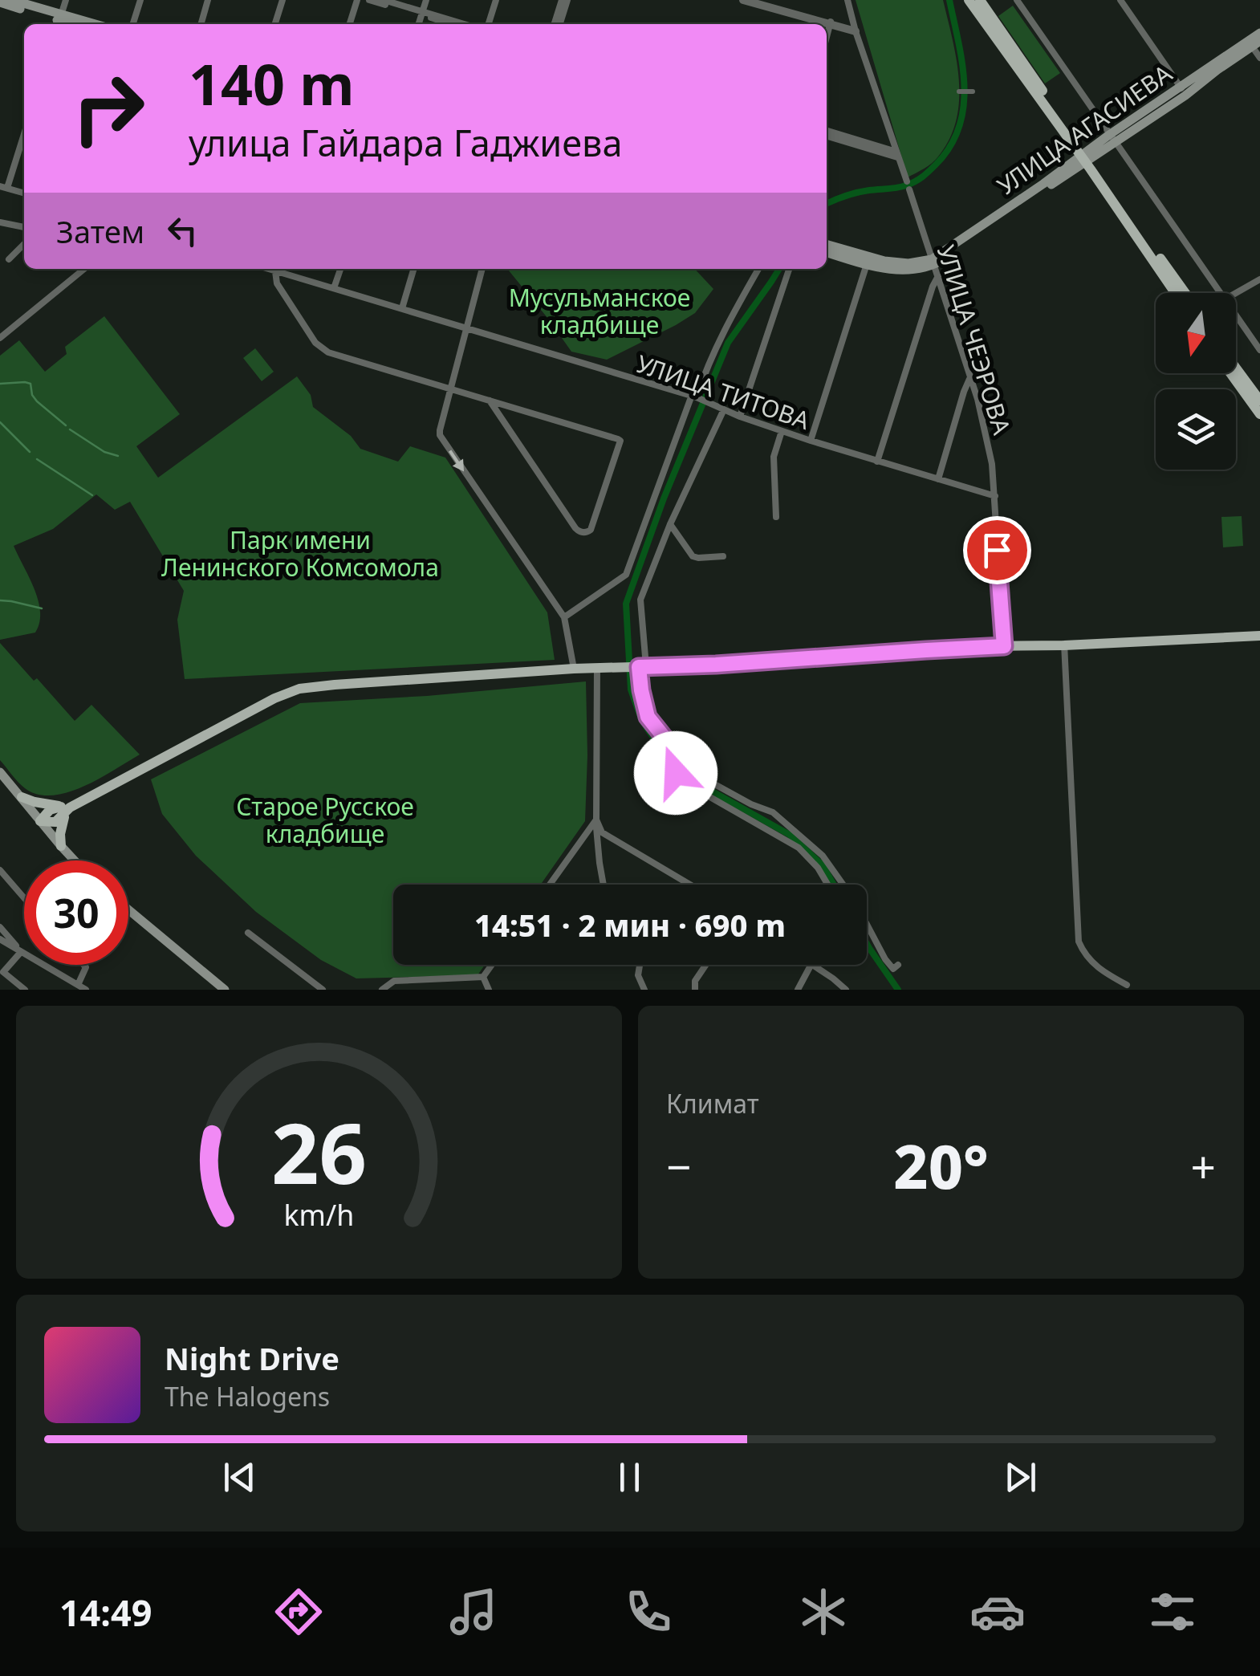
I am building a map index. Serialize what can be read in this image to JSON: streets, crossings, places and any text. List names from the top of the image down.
{
  "streets": {
    "main road": ["УЛИЦА АГАСИЕВА"],
    "street": ["УЛИЦА ЧЕЭРОВА", "УЛИЦА ТИТОВА"]
  },
  "crossings": [
    ["УЛИЦА АГАСИЕВА", "УЛИЦА ЧЕЭРОВА"],
    ["УЛИЦА ЧЕЭРОВА", "УЛИЦА ТИТОВА"]
  ],
  "parks": ["Мусульманское кладбище", "Парк имени Ленинского Комсомола", "Старое Русское кладбище"],
  "north": "bottom",
  "page": {
    "turn": ["140 m", "улица Гайдара Гаджиева"],
    "then": "Затем",
    "limit": "30",
    "trip": "14:51 · 2 мин · 690 m",
    "tile": "Климат",
    "heat": ["−", "20°", "+"],
    "song": ["Night Drive", "The Halogens"],
    "tabs": "14:49",
    "gauge": ["26", "km/h"]
  }
}
